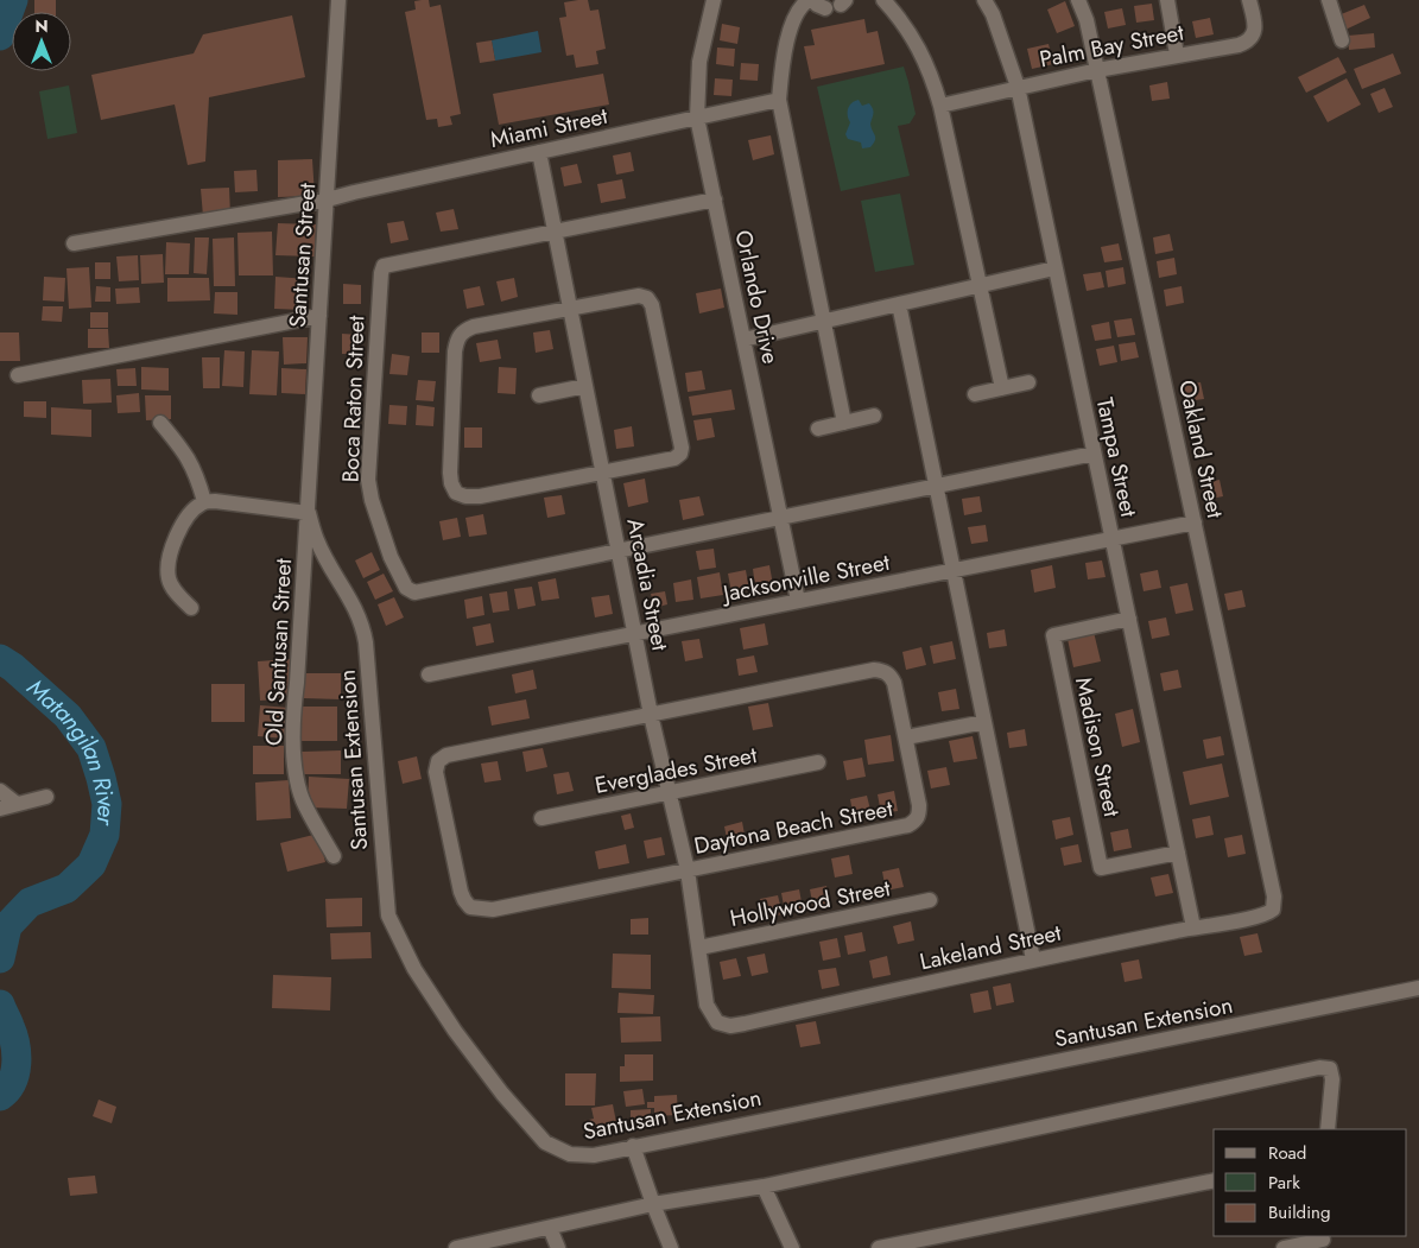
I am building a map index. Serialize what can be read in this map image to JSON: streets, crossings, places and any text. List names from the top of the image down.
{
  "streets": {
    "street": [
      "Palm Bay Street",
      "Miami Street",
      "Santusan Street",
      "Orlando Drive",
      "Boca Raton Street",
      "Oakland Street",
      "Tampa Street",
      "Jacksonville Street",
      "Arcadia Street",
      "Old Santusan Street",
      "Madison Street",
      "Santusan Extension",
      "Everglades Street",
      "Daytona Beach Street",
      "Hollywood Street",
      "Lakeland Street"
    ]
  },
  "crossings": [
    ["Palm Bay Street", "Oakland Street"],
    ["Palm Bay Street", "Tampa Street"],
    ["Miami Street", "Santusan Street"],
    ["Miami Street", "Orlando Drive"],
    ["Miami Street", "Arcadia Street"],
    ["Santusan Street", "Old Santusan Street"],
    ["Santusan Street", "Santusan Extension"],
    ["Orlando Drive", "Boca Raton Street"],
    ["Orlando Drive", "Jacksonville Street"],
    ["Boca Raton Street", "Tampa Street"],
    ["Boca Raton Street", "Arcadia Street"],
    ["Oakland Street", "Jacksonville Street"],
    ["Oakland Street", "Lakeland Street"],
    ["Tampa Street", "Jacksonville Street"],
    ["Tampa Street", "Madison Street"],
    ["Tampa Street", "Lakeland Street"],
    ["Jacksonville Street", "Arcadia Street"],
    ["Arcadia Street", "Everglades Street"],
    ["Arcadia Street", "Daytona Beach Street"],
    ["Arcadia Street", "Hollywood Street"],
    ["Arcadia Street", "Lakeland Street"],
    ["Old Santusan Street", "Santusan Extension"]
  ],
  "water": ["Matangilan River"],
  "legend": ["Road", "Park", "Building"],
  "north": "top"
}
